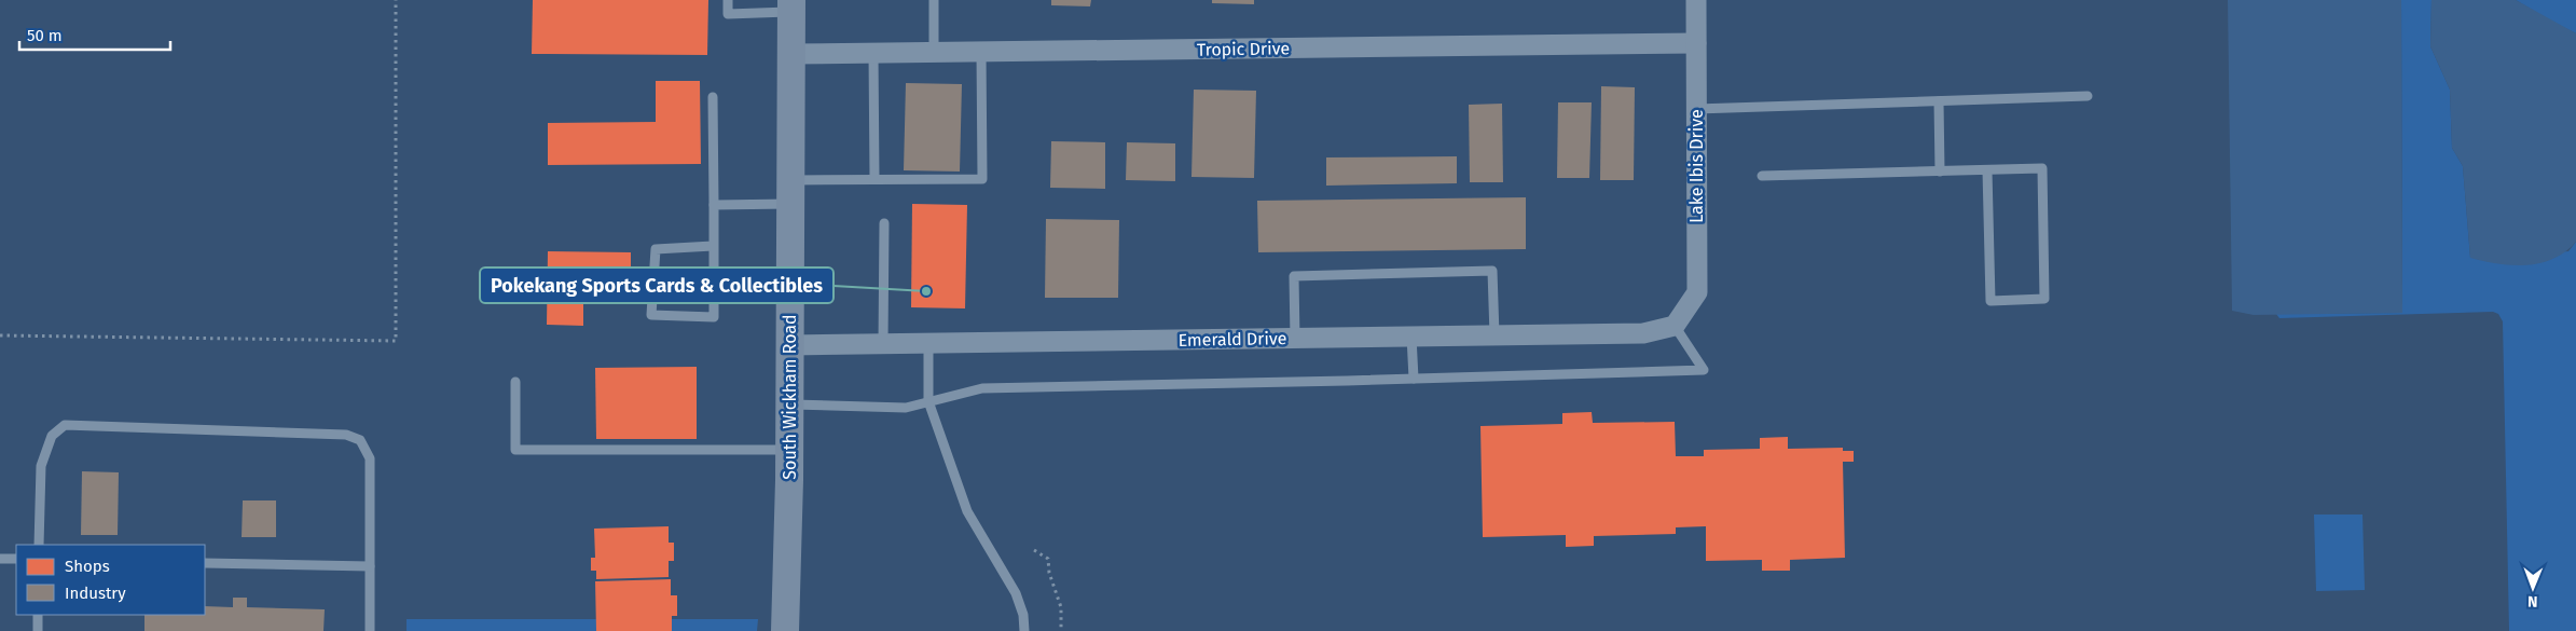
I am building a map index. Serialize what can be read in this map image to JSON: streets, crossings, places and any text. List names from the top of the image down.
{
  "streets": {
    "main road": ["South Wickham Road"],
    "street": ["Tropic Drive", "Lake Ibis Drive", "Emerald Drive"]
  },
  "crossings": [
    ["Tropic Drive", "Lake Ibis Drive"],
    ["Tropic Drive", "South Wickham Road"],
    ["Lake Ibis Drive", "Emerald Drive"],
    ["Emerald Drive", "South Wickham Road"]
  ],
  "places": ["Pokekang Sports Cards & Collectibles"],
  "legend": ["Shops", "Industry"],
  "scale_bar": "50 m",
  "north": "bottom"
}
